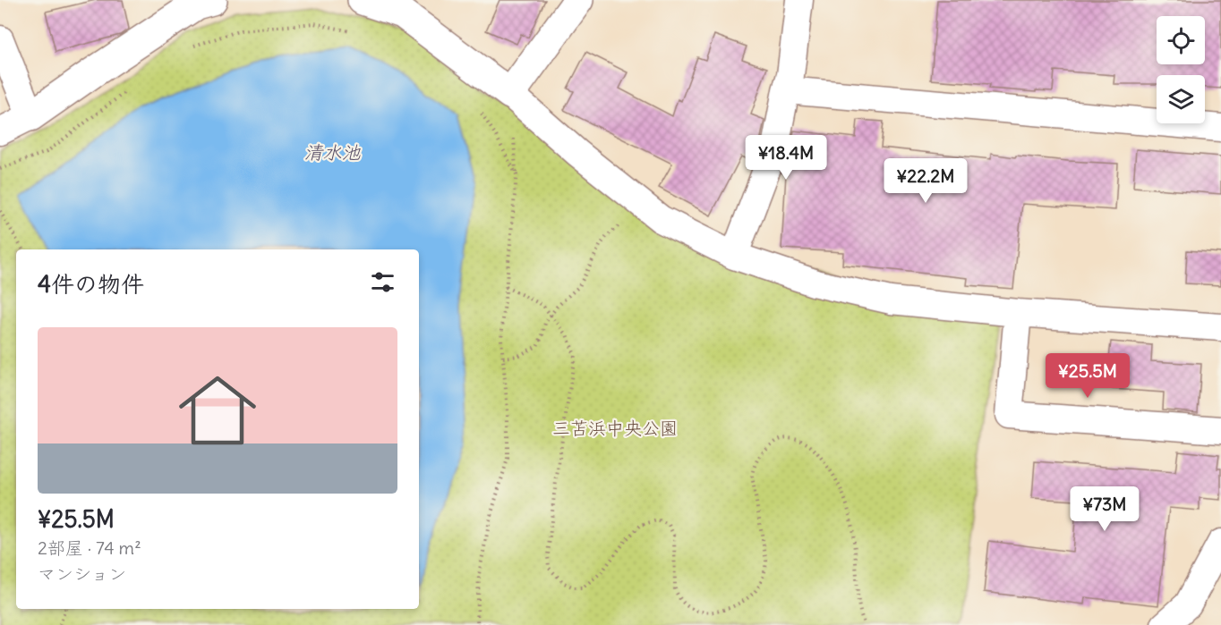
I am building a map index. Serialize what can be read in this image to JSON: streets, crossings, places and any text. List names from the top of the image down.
{
  "water": ["清水池"],
  "parks": ["三苫浜中央公園"],
  "page": {
    "price": [
      "¥18.4M",
      "¥22.2M",
      "¥25.5M",
      "¥73M"
    ],
    "heading": "4件の物件",
    "list": [
      {
        "name": "¥25.5M",
        "note": "2部屋 · 74 m² · マンション"
      }
    ]
  }
}
